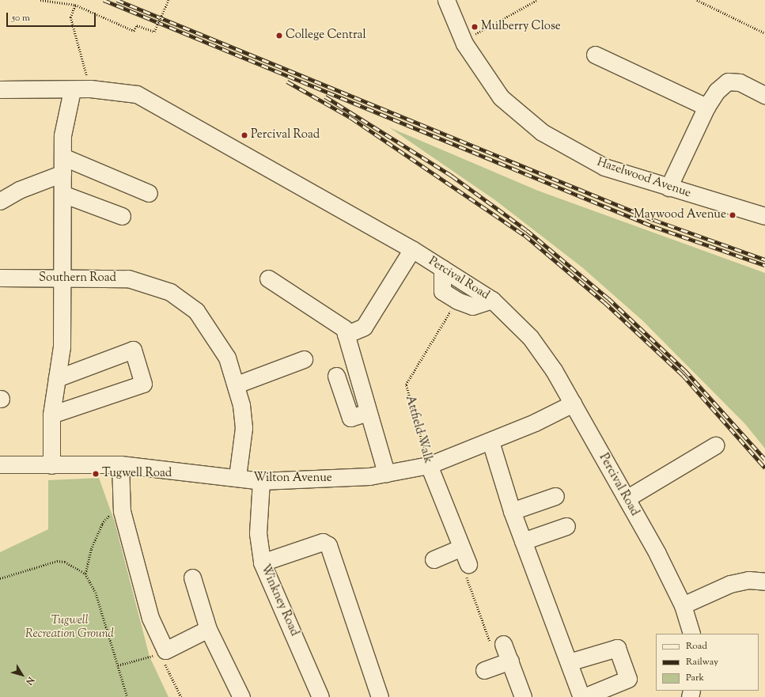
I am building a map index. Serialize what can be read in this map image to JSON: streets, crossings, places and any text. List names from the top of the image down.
{
  "streets": {
    "street": [
      "Hazelwood Avenue",
      "Southern Road",
      "Percival Road",
      "Attfield Walk",
      "Wilton Avenue",
      "Winkney Road"
    ]
  },
  "crossings": [
    ["Southern Road", "Wilton Avenue"],
    ["Percival Road", "Wilton Avenue"],
    ["Attfield Walk", "Wilton Avenue"],
    ["Wilton Avenue", "Winkney Road"]
  ],
  "parks": ["Tugwell Recreation Ground"],
  "places": [
    "Mulberry Close",
    "College Central",
    "Percival Road",
    "Maywood Avenue",
    "Tugwell Road"
  ],
  "legend": ["Road", "Railway", "Park"],
  "scale_bar": "50 m",
  "north": "bottom right"
}
